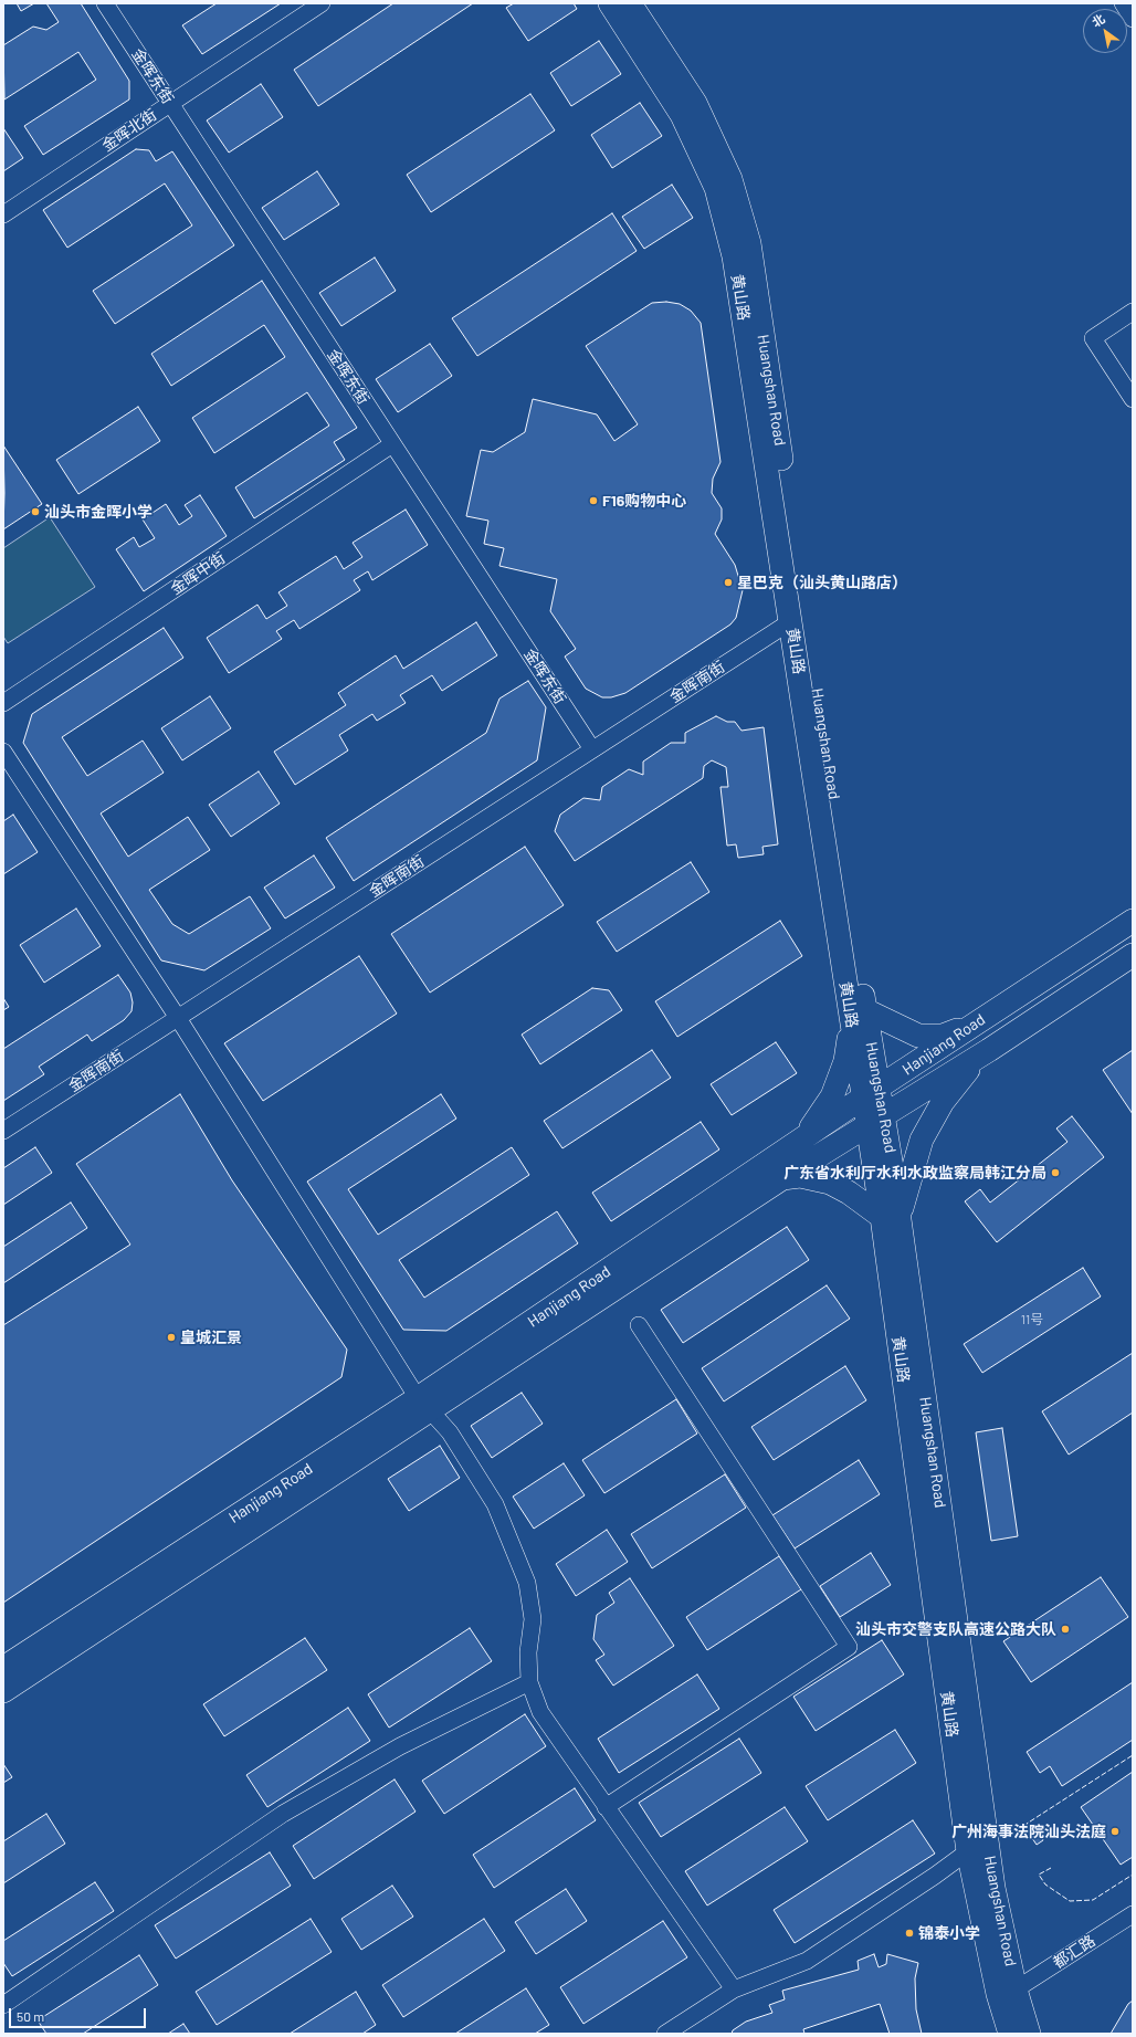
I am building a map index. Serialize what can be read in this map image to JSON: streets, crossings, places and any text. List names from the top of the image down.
{
  "streets": {
    "street": [
      "金晖东街",
      "金晖北街",
      "黄山路",
      "Huangshan Road",
      "金晖中街",
      "金晖南街",
      "Hanjiang Road",
      "都汇路"
    ]
  },
  "crossings": [
    ["金晖东街", "金晖北街"],
    ["金晖东街", "金晖中街"],
    ["金晖东街", "金晖南街"],
    ["黄山路", "Huangshan Road"],
    ["黄山路", "金晖南街"],
    ["Huangshan Road", "Hanjiang Road"],
    ["Huangshan Road", "都汇路"]
  ],
  "places": [
    "F16购物中心",
    "汕头市金晖小学",
    "星巴克（汕头黄山路店）",
    "广东省水利厅水利水政监察局韩江分局",
    "皇城汇景",
    "汕头市交警支队高速公路大队",
    "广州海事法院汕头法庭",
    "锦泰小学"
  ],
  "house_numbers": ["11号"],
  "scale_bar": "50 m",
  "north": "top left"
}
